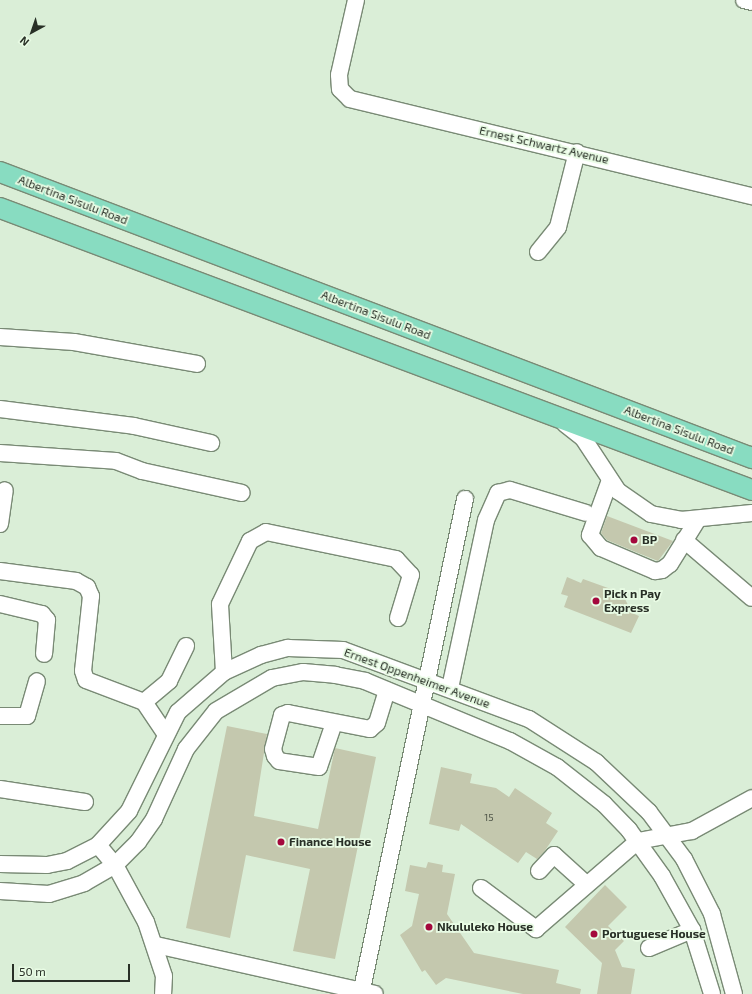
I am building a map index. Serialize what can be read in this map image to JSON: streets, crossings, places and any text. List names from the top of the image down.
{
  "streets": {
    "main road": ["Albertina Sisulu Road"],
    "street": ["Ernest Schwartz Avenue", "Ernest Oppenheimer Avenue"]
  },
  "places": [
    "BP",
    "Pick n Pay Express",
    "Finance House",
    "Nkululeko House",
    "Portuguese House"
  ],
  "house_numbers": ["15"],
  "scale_bar": "50 m",
  "north": "bottom left"
}
